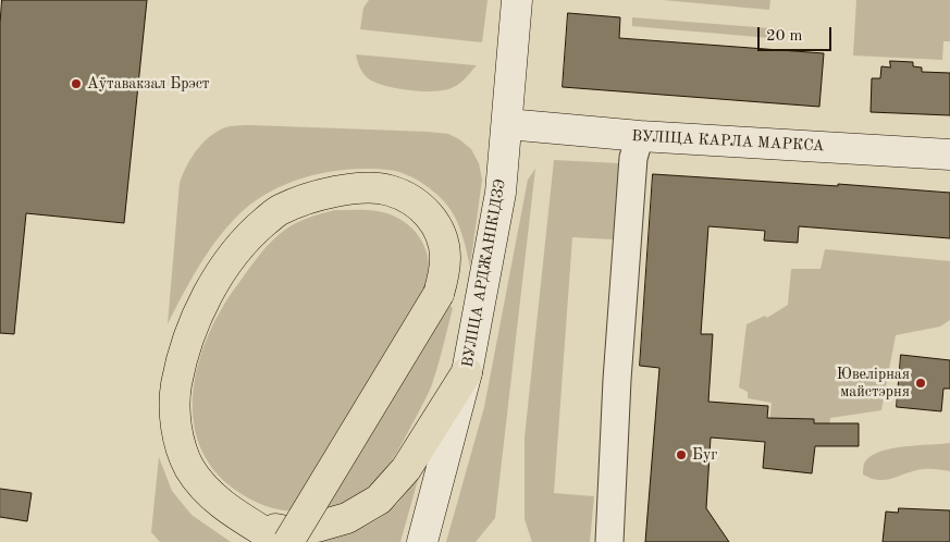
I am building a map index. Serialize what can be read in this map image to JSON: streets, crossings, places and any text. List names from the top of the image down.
{
  "streets": {
    "main road": ["ВУЛІЦА КАРЛА МАРКСА", "ВУЛІЦА АРДЖАНІКІДЗЭ"]
  },
  "crossings": [
    ["ВУЛІЦА КАРЛА МАРКСА", "ВУЛІЦА АРДЖАНІКІДЗЭ"]
  ],
  "places": ["Аўтавакзал Брэст", "Ювелірная майстэрня", "Буг"],
  "scale_bar": "20 m"
}
